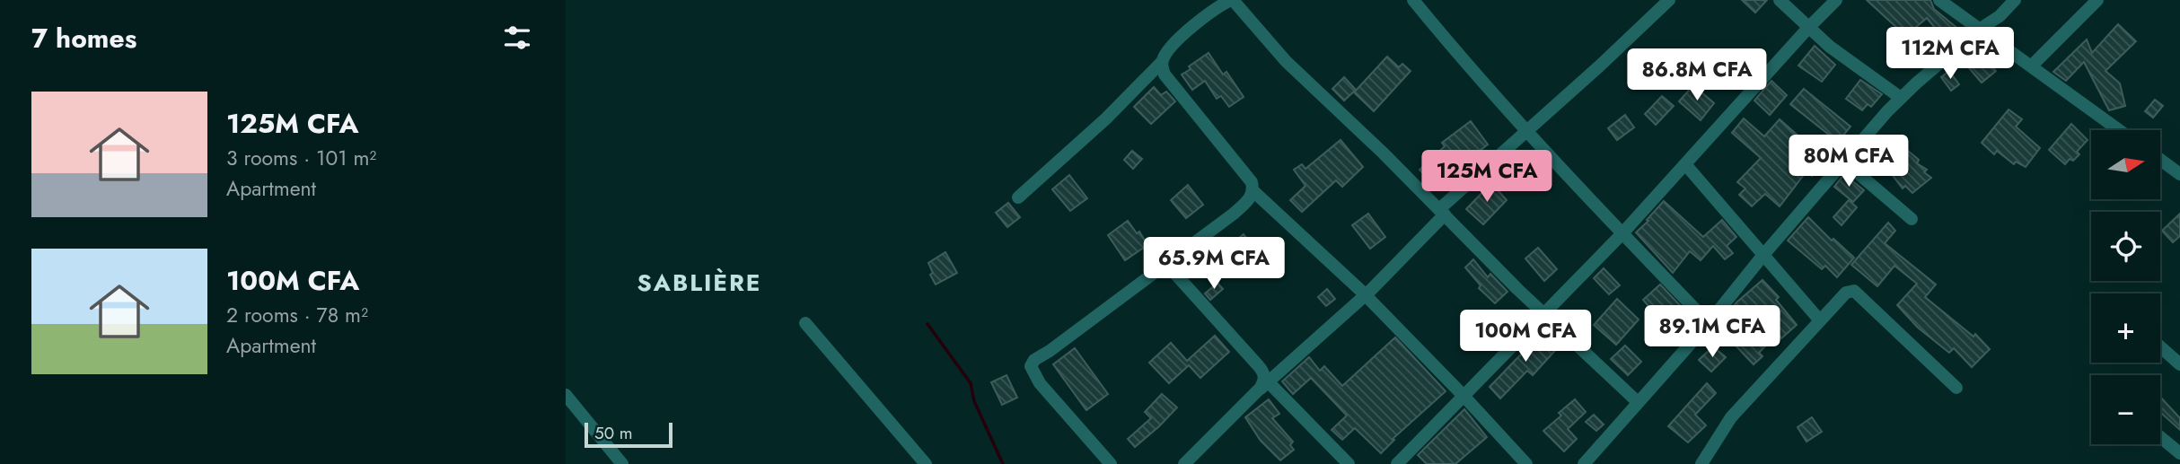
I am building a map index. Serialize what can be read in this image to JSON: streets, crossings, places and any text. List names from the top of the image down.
{
  "districts": ["SABLIÈRE"],
  "scale_bar": "50 m",
  "north": "right",
  "page": {
    "heading": "7 homes",
    "price": [
      "112M CFA",
      "86.8M CFA",
      "80M CFA",
      "125M CFA",
      "65.9M CFA",
      "89.1M CFA",
      "100M CFA"
    ],
    "list": [
      {
        "name": "125M CFA",
        "note": "3 rooms · 101 m² · Apartment"
      },
      {
        "name": "100M CFA",
        "note": "2 rooms · 78 m² · Apartment"
      }
    ],
    "map_buttons": ["+", "−"],
    "scale": "50 m"
  }
}
